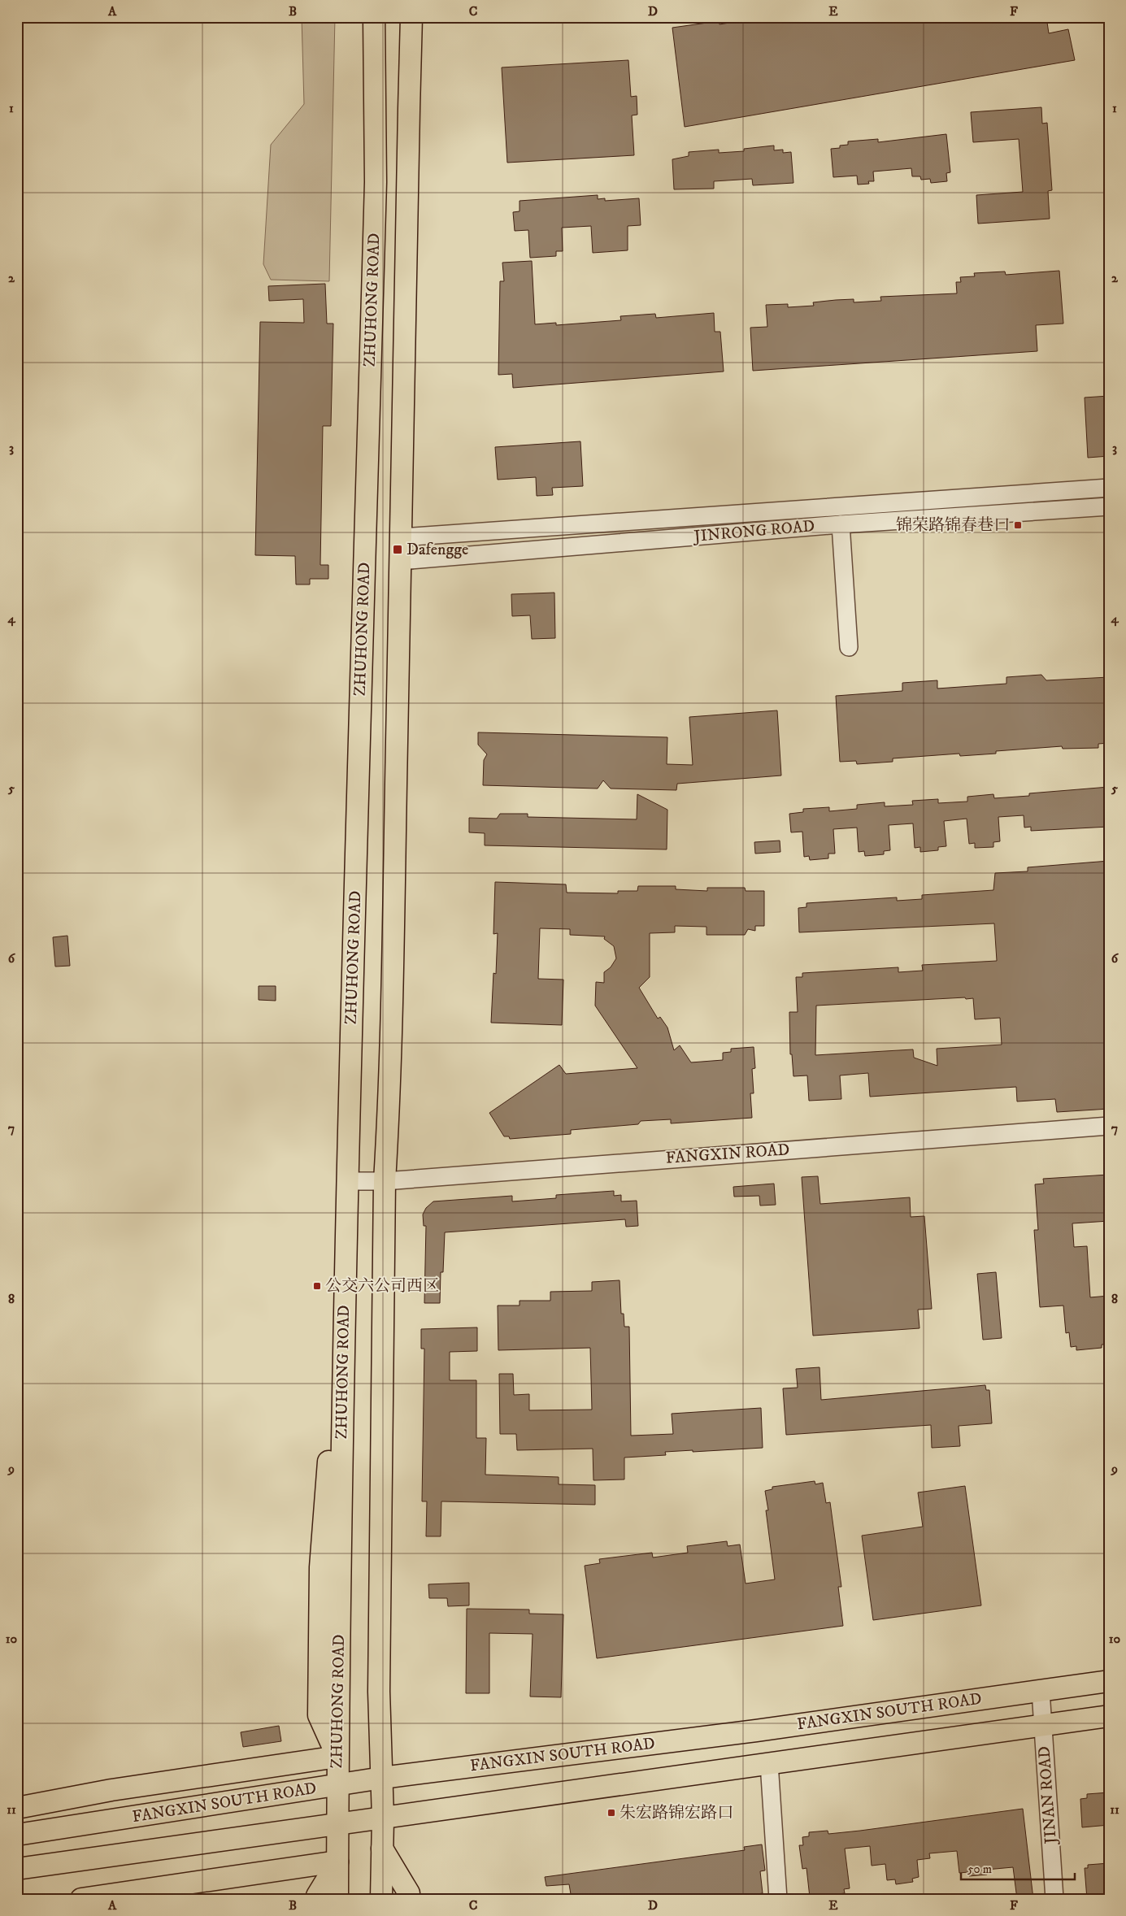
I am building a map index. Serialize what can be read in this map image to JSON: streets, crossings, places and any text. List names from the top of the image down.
{
  "streets": {
    "main road": ["ZHUHONG ROAD", "FANGXIN SOUTH ROAD"],
    "street": ["JINRONG ROAD", "FANGXIN ROAD", "JINAN ROAD"]
  },
  "crossings": [
    ["ZHUHONG ROAD", "JINRONG ROAD"],
    ["ZHUHONG ROAD", "FANGXIN ROAD"],
    ["ZHUHONG ROAD", "FANGXIN SOUTH ROAD"],
    ["FANGXIN SOUTH ROAD", "JINAN ROAD"]
  ],
  "places": {
    "transit": [
      "锦荣路锦春巷口",
      "Dafengge",
      "公交六公司西区",
      "朱宏路锦宏路口"
    ]
  },
  "scale_bar": "50 m",
  "grid": {
    "columns": [
      "A",
      "B",
      "C",
      "D",
      "E",
      "F"
    ],
    "rows": [
      "1",
      "2",
      "3",
      "4",
      "5",
      "6",
      "7",
      "8",
      "9",
      "10",
      "11"
    ]
  }
}
